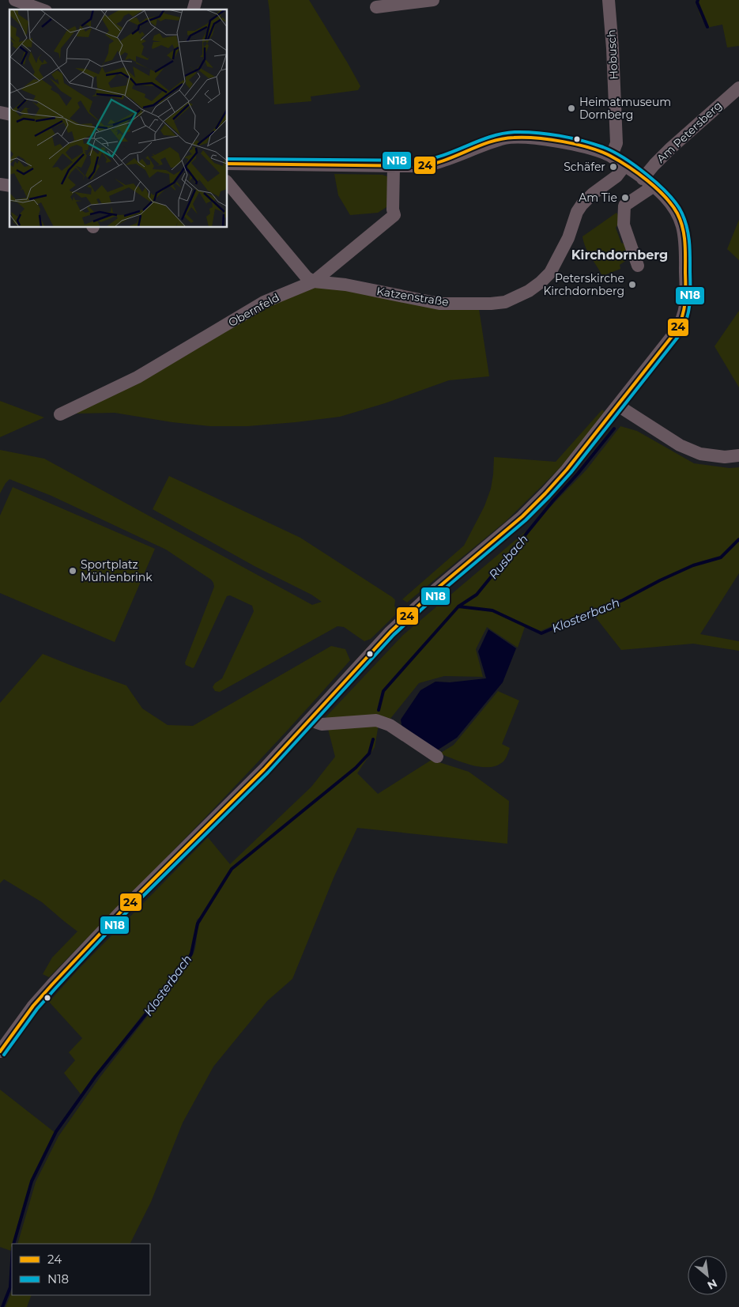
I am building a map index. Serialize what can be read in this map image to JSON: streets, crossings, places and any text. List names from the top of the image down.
{
  "streets": {
    "street": [
      "Hobusch",
      "Am Petersberg",
      "Katzenstraße",
      "Obernfeld"
    ]
  },
  "crossings": [
    ["Katzenstraße", "Obernfeld"]
  ],
  "districts": ["Kirchdornberg"],
  "water": ["Rusbach", "Klosterbach"],
  "places": [
    "Heimatmuseum Dornberg",
    "Schäfer",
    "Am Tie",
    "Peterskirche Kirchdornberg",
    "Sportplatz Mühlenbrink"
  ],
  "lines": ["transit line N18", "transit line 24"],
  "legend": ["24", "N18"],
  "north": "bottom right"
}
